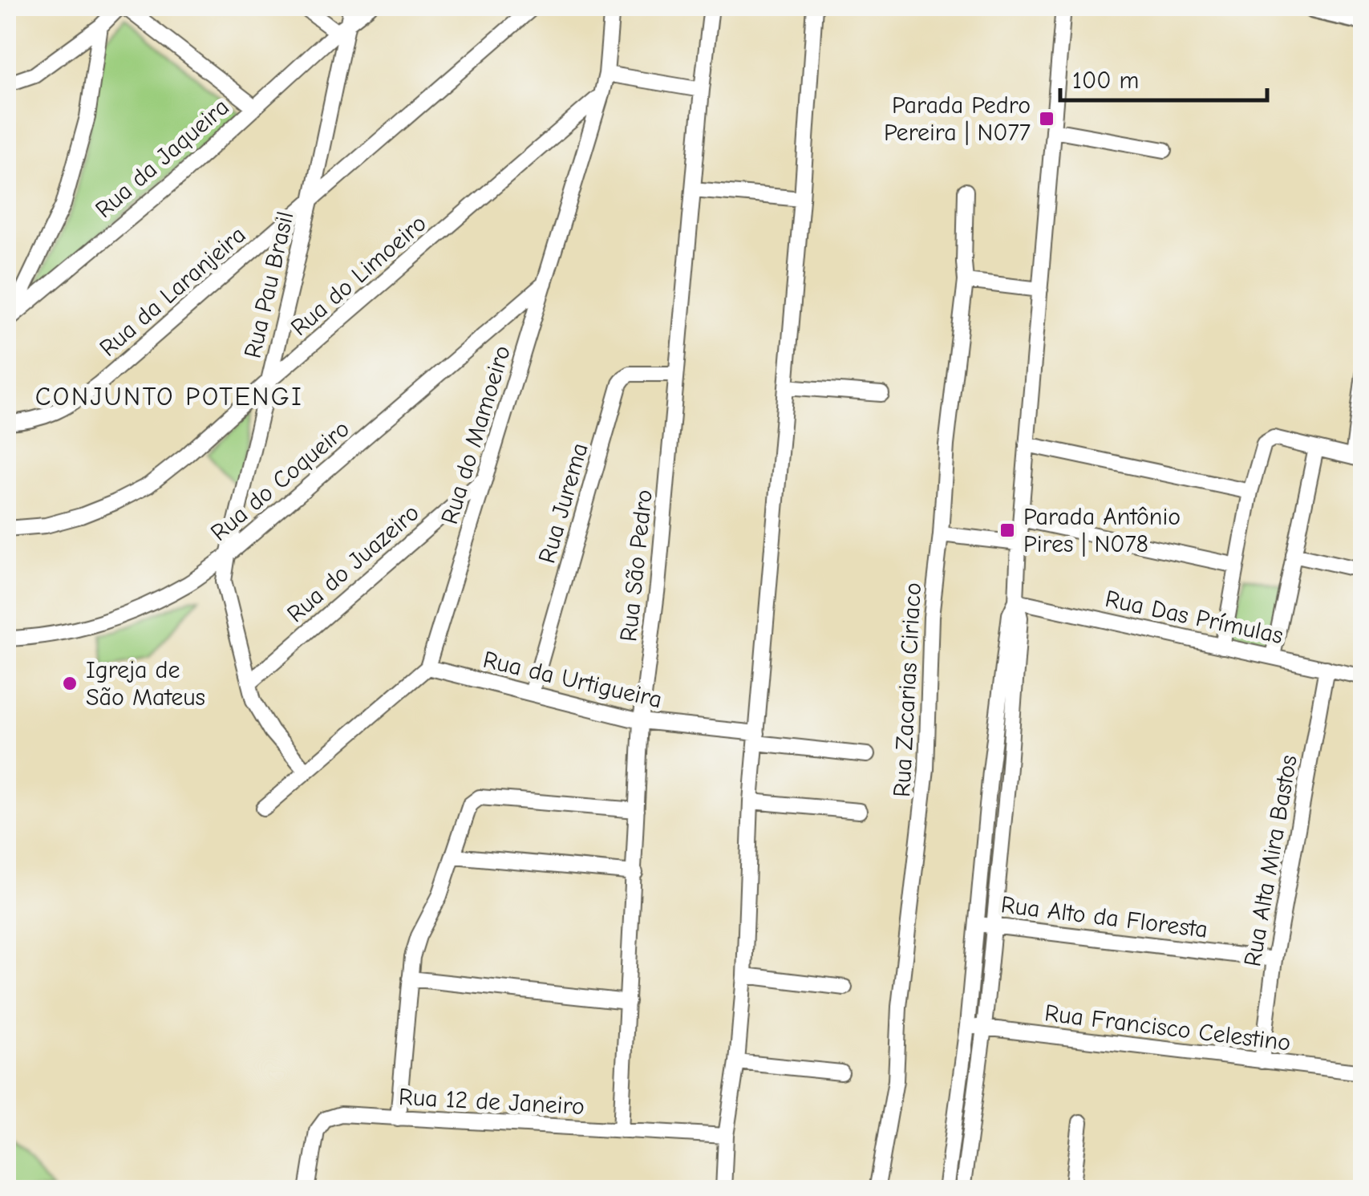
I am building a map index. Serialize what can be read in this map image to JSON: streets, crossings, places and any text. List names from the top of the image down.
{
  "streets": {
    "street": [
      "Rua da Jaqueira",
      "Rua do Limoeiro",
      "Rua Pau Brasil",
      "Rua da Laranjeira",
      "Rua do Mamoeiro",
      "Rua do Coqueiro",
      "Rua Jurema",
      "Rua do Juazeiro",
      "Rua São Pedro",
      "Rua Das Prímulas",
      "Rua da Urtigueira",
      "Rua Zacarias Ciriaco",
      "Rua Alta Mira Bastos",
      "Rua Alto da Floresta",
      "Rua Francisco Celestino",
      "Rua 12 de Janeiro"
    ]
  },
  "crossings": [
    ["Rua da Jaqueira", "Rua Pau Brasil"],
    ["Rua do Limoeiro", "Rua Pau Brasil"],
    ["Rua do Limoeiro", "Rua do Mamoeiro"],
    ["Rua Pau Brasil", "Rua da Laranjeira"],
    ["Rua Pau Brasil", "Rua do Coqueiro"],
    ["Rua Pau Brasil", "Rua do Juazeiro"],
    ["Rua do Mamoeiro", "Rua do Coqueiro"],
    ["Rua do Mamoeiro", "Rua do Juazeiro"],
    ["Rua do Mamoeiro", "Rua da Urtigueira"],
    ["Rua Jurema", "Rua São Pedro"],
    ["Rua Jurema", "Rua da Urtigueira"],
    ["Rua São Pedro", "Rua da Urtigueira"],
    ["Rua São Pedro", "Rua 12 de Janeiro"],
    ["Rua Das Prímulas", "Rua Alta Mira Bastos"],
    ["Rua Alta Mira Bastos", "Rua Alto da Floresta"],
    ["Rua Alta Mira Bastos", "Rua Francisco Celestino"]
  ],
  "districts": ["CONJUNTO POTENGI"],
  "places": {
    "transit": ["Parada Pedro Pereira | N077", "Parada Antônio Pires | N078"],
    "other": ["Igreja de São Mateus"]
  },
  "scale_bar": "100 m"
}
